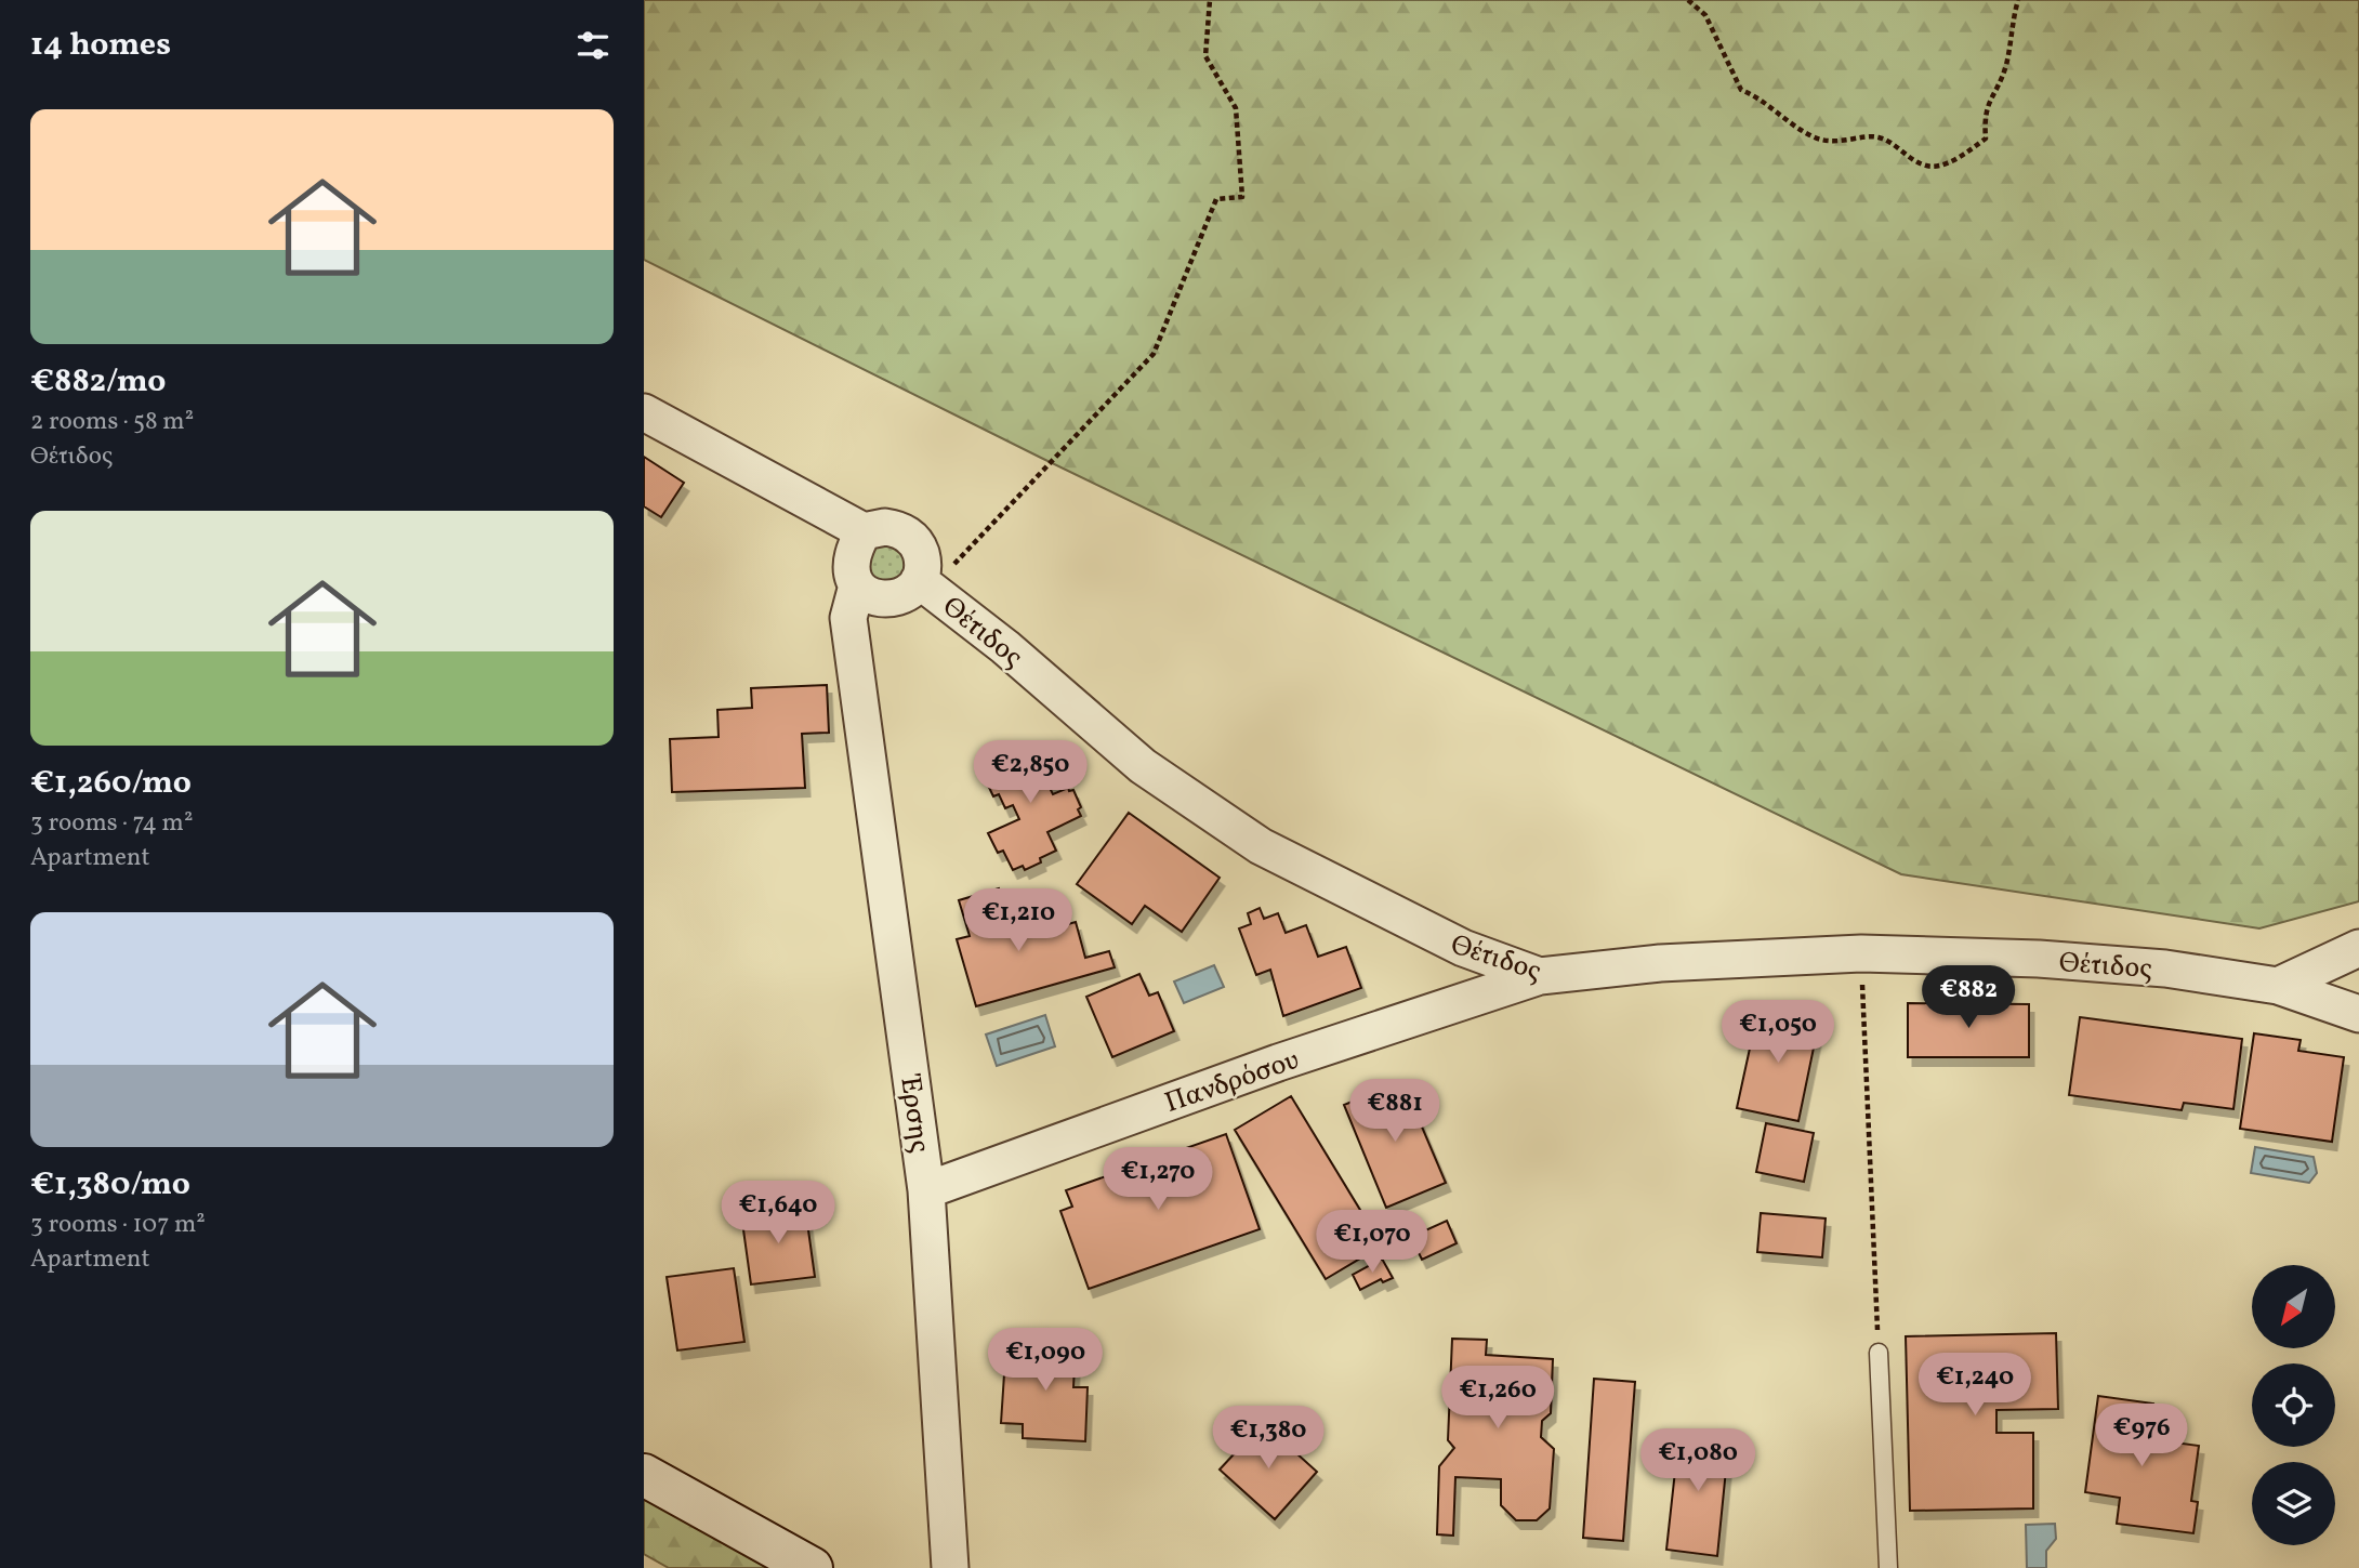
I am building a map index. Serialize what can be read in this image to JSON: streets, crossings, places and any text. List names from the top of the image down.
{
  "streets": {
    "street": ["Θέτιδος", "Πανδρόσου", "Έρσης"]
  },
  "crossings": [
    ["Θέτιδος", "Πανδρόσου"],
    ["Θέτιδος", "Έρσης"],
    ["Πανδρόσου", "Έρσης"]
  ],
  "north": "bottom left",
  "page": {
    "heading": "14 homes",
    "list": [
      {
        "name": "€882/mo",
        "note": "2 rooms · 58 m² · Θέτιδος"
      },
      {
        "name": "€1,260/mo",
        "note": "3 rooms · 74 m² · Apartment"
      },
      {
        "name": "€1,380/mo",
        "note": "3 rooms · 107 m² · Apartment"
      }
    ],
    "price": [
      "€2,850",
      "€1,210",
      "€882",
      "€1,050",
      "€881",
      "€1,270",
      "€1,640",
      "€1,070",
      "€1,090",
      "€1,240",
      "€1,260",
      "€976",
      "€1,380",
      "€1,080"
    ]
  }
}
